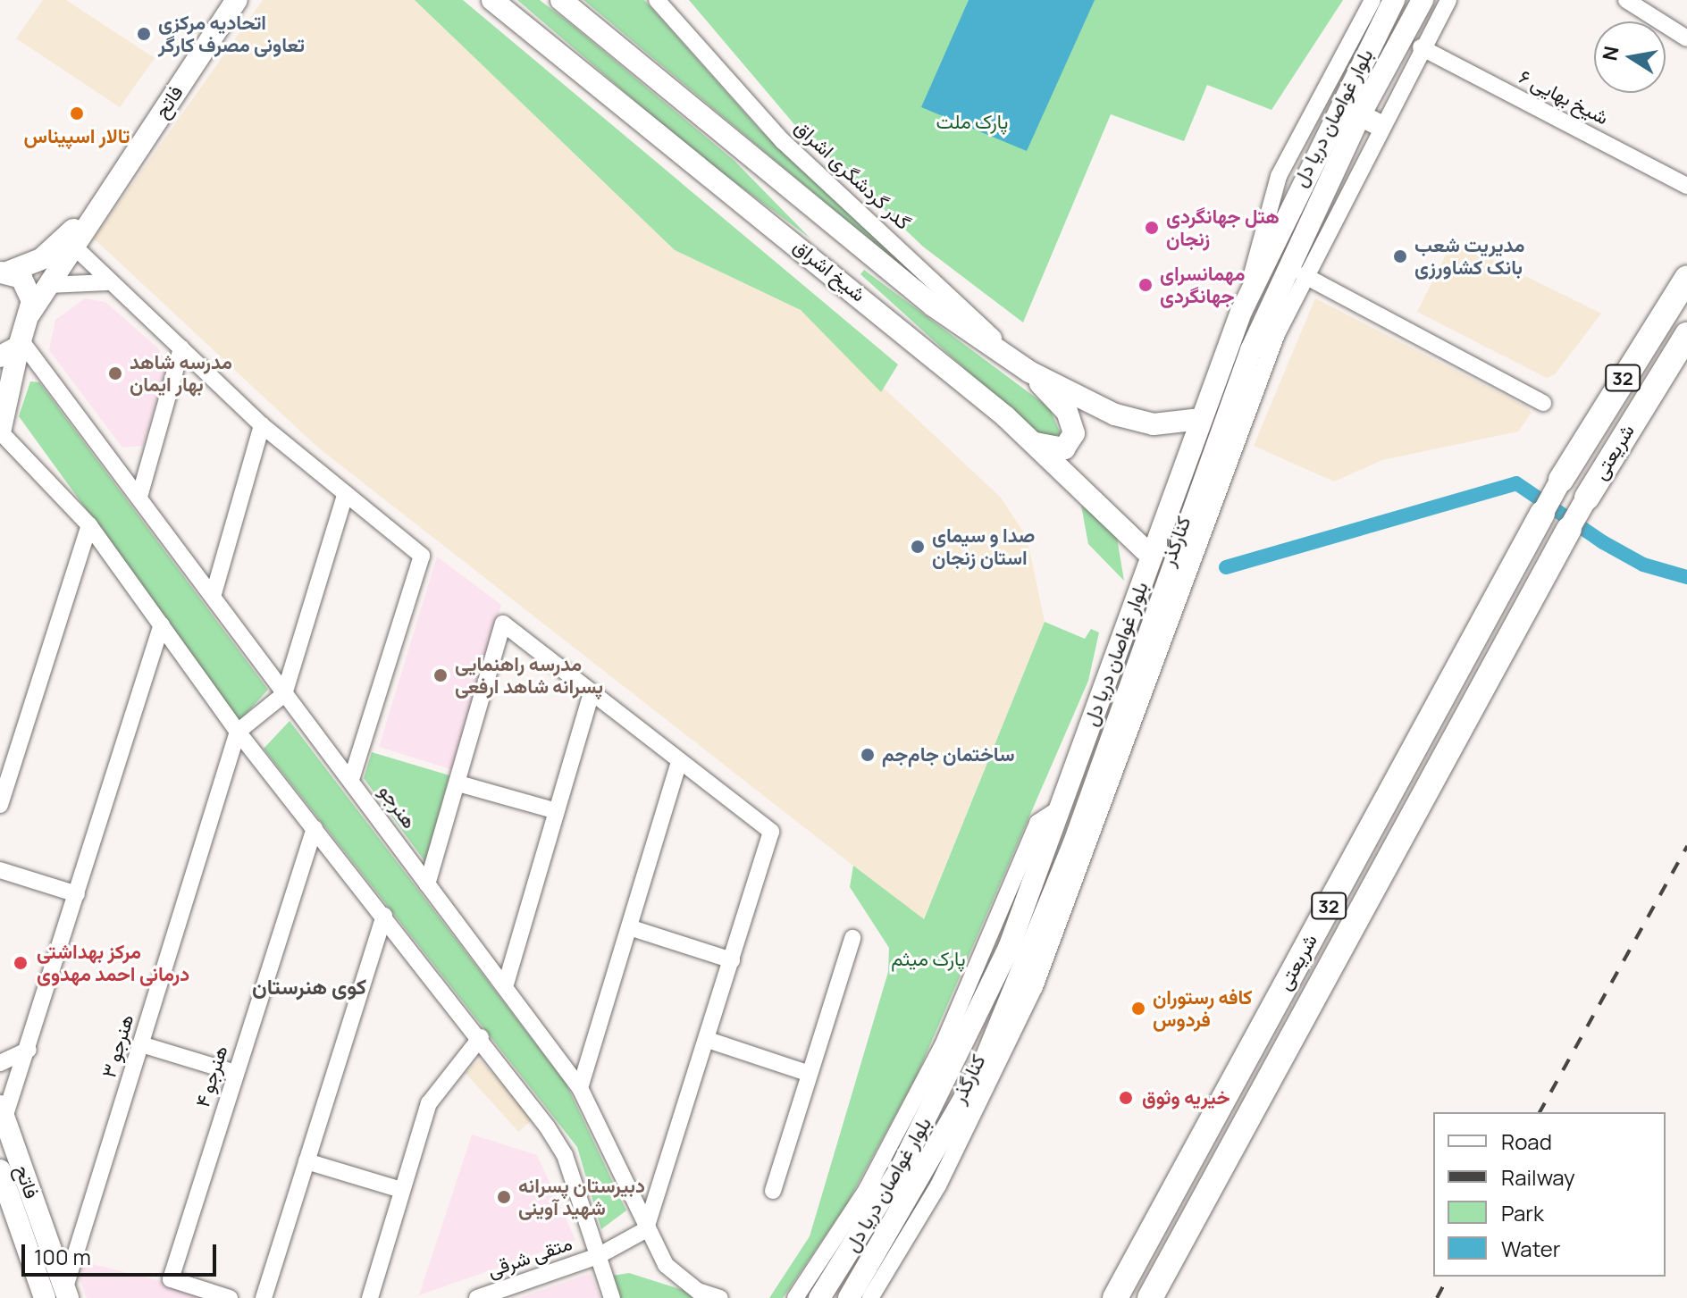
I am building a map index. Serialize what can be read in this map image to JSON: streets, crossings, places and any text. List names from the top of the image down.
{
  "streets": {
    "highway": ["32", "شریعتی"],
    "main road": ["فاتح", "بلوار غواصان دریا دل", "شیخ اشراق"],
    "street": [
      "شیخ بهایی ۶",
      "گدر گردشگری اشراق",
      "کنارگذر",
      "هنرجو",
      "هنرجو ۳",
      "هنرجو ۴",
      "متقی شرقی"
    ]
  },
  "crossings": [
    ["شیخ بهایی ۶", "کنارگذر"],
    ["فاتح", "هنرجو ۳"],
    ["بلوار غواصان دریا دل", "شیخ اشراق"],
    ["بلوار غواصان دریا دل", "کنارگذر"],
    ["گدر گردشگری اشراق", "شیخ اشراق"],
    ["32", "شریعتی"],
    ["هنرجو", "متقی شرقی"]
  ],
  "districts": ["کوی هنرستان"],
  "parks": ["پارک ملت", "پارک میثم"],
  "places": [
    "اتحادیه مرکزی تعاونی مصرف کارگر",
    "تالار اسپیناس",
    "هتل جهانگردی زنجان",
    "مدیریت شعب بانک کشاورزی",
    "مهمانسرای جهانگردی",
    "مدرسه شاهد بهار ایمان",
    "صدا و سیمای استان زنجان",
    "مدرسه راهنمایی پسرانه شاهد ارفعی",
    "ساختمان جام‌جم",
    "مرکز بهداشتی درمانی احمد مهدوی",
    "کافه رستوران فردوس",
    "خیریه وثوق",
    "دبیرستان پسرانه شهید آوینی"
  ],
  "legend": [
    "Road",
    "Railway",
    "Park",
    "Water"
  ],
  "scale_bar": "100 m",
  "north": "left"
}
